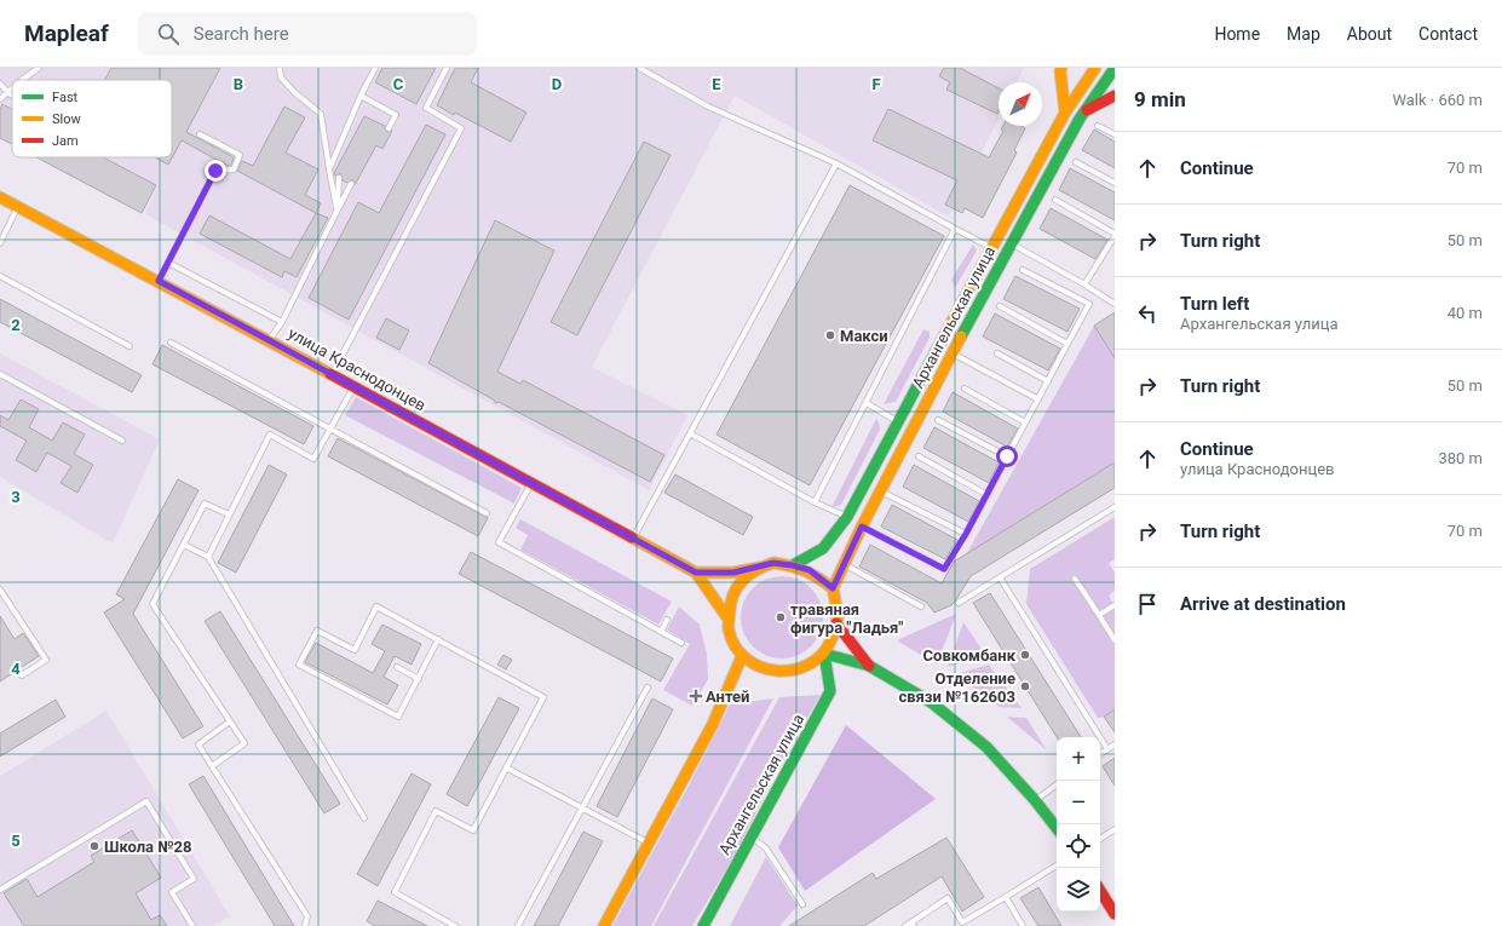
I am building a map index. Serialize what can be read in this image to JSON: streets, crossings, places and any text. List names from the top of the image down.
{
  "streets": {
    "main road": ["Архангельская улица", "улица Краснодонцев"]
  },
  "crossings": [
    ["Архангельская улица", "улица Краснодонцев"]
  ],
  "places": {
    "other": [
      "Макси",
      "травяная фигура \"Ладья\"",
      "Совкомбанк",
      "Отделение связи №162603",
      "Школа №28"
    ],
    "health": ["Антей"]
  },
  "legend": ["Fast", "Slow", "Jam"],
  "north": "top right",
  "page": {
    "header": "Mapleaf",
    "search": "Search here",
    "nav": [
      "Home",
      "Map",
      "About",
      "Contact"
    ],
    "heading": ["9 min", "Walk · 660 m"],
    "list": [
      ["Continue", "70 m"],
      ["Turn right", "50 m"],
      ["Turn left", "Архангельская улица", "40 m"],
      ["Turn right", "50 m"],
      ["Continue", "улица Краснодонцев", "380 m"],
      ["Turn right", "70 m"],
      "Arrive at destination"
    ],
    "map_buttons": ["+", "−"]
  },
  "grid": {
    "columns": [
      "B",
      "C",
      "D",
      "E",
      "F"
    ],
    "rows": [
      "2",
      "3",
      "4",
      "5"
    ]
  }
}
